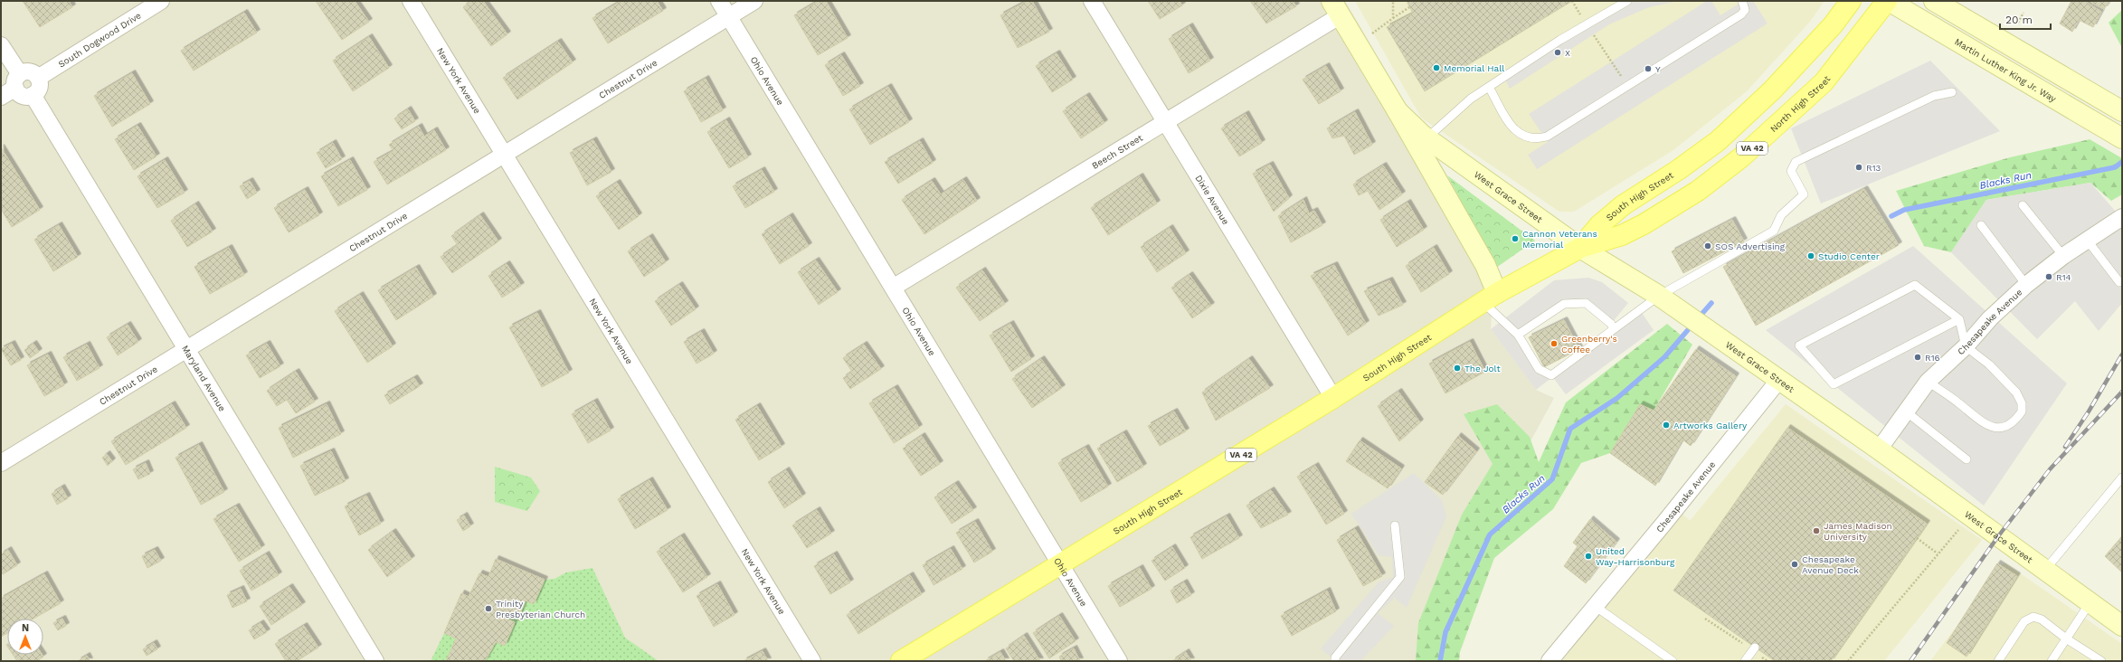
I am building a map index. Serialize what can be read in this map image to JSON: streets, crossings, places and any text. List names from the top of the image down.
{
  "streets": {
    "main road": ["North High Street", "VA 42", "South High Street"],
    "street": [
      "South Dogwood Drive",
      "Martin Luther King Jr. Way",
      "Chestnut Drive",
      "New York Avenue",
      "Ohio Avenue",
      "Beech Street",
      "West Grace Street",
      "Dixie Avenue",
      "Chesapeake Avenue",
      "Maryland Avenue"
    ]
  },
  "crossings": [
    ["South Dogwood Drive", "Maryland Avenue"],
    ["Martin Luther King Jr. Way", "North High Street"],
    ["Chestnut Drive", "New York Avenue"],
    ["Chestnut Drive", "Ohio Avenue"],
    ["Chestnut Drive", "Maryland Avenue"],
    ["Ohio Avenue", "Beech Street"],
    ["Ohio Avenue", "South High Street"],
    ["North High Street", "South High Street"],
    ["North High Street", "West Grace Street"],
    ["Beech Street", "West Grace Street"],
    ["Beech Street", "Dixie Avenue"],
    ["South High Street", "West Grace Street"],
    ["South High Street", "Dixie Avenue"],
    ["West Grace Street", "Chesapeake Avenue"]
  ],
  "water": ["Blacks Run"],
  "places": [
    "X",
    "Memorial Hall",
    "Y",
    "R13",
    "Cannon Veterans Memorial",
    "SOS Advertising",
    "Studio Center",
    "R14",
    "Greenberry's Coffee",
    "R16",
    "The Jolt",
    "Artworks Gallery",
    "James Madison University",
    "United Way-Harrisonburg",
    "Chesapeake Avenue Deck",
    "Trinity Presbyterian Church"
  ],
  "scale_bar": "20 m",
  "north": "top"
}
